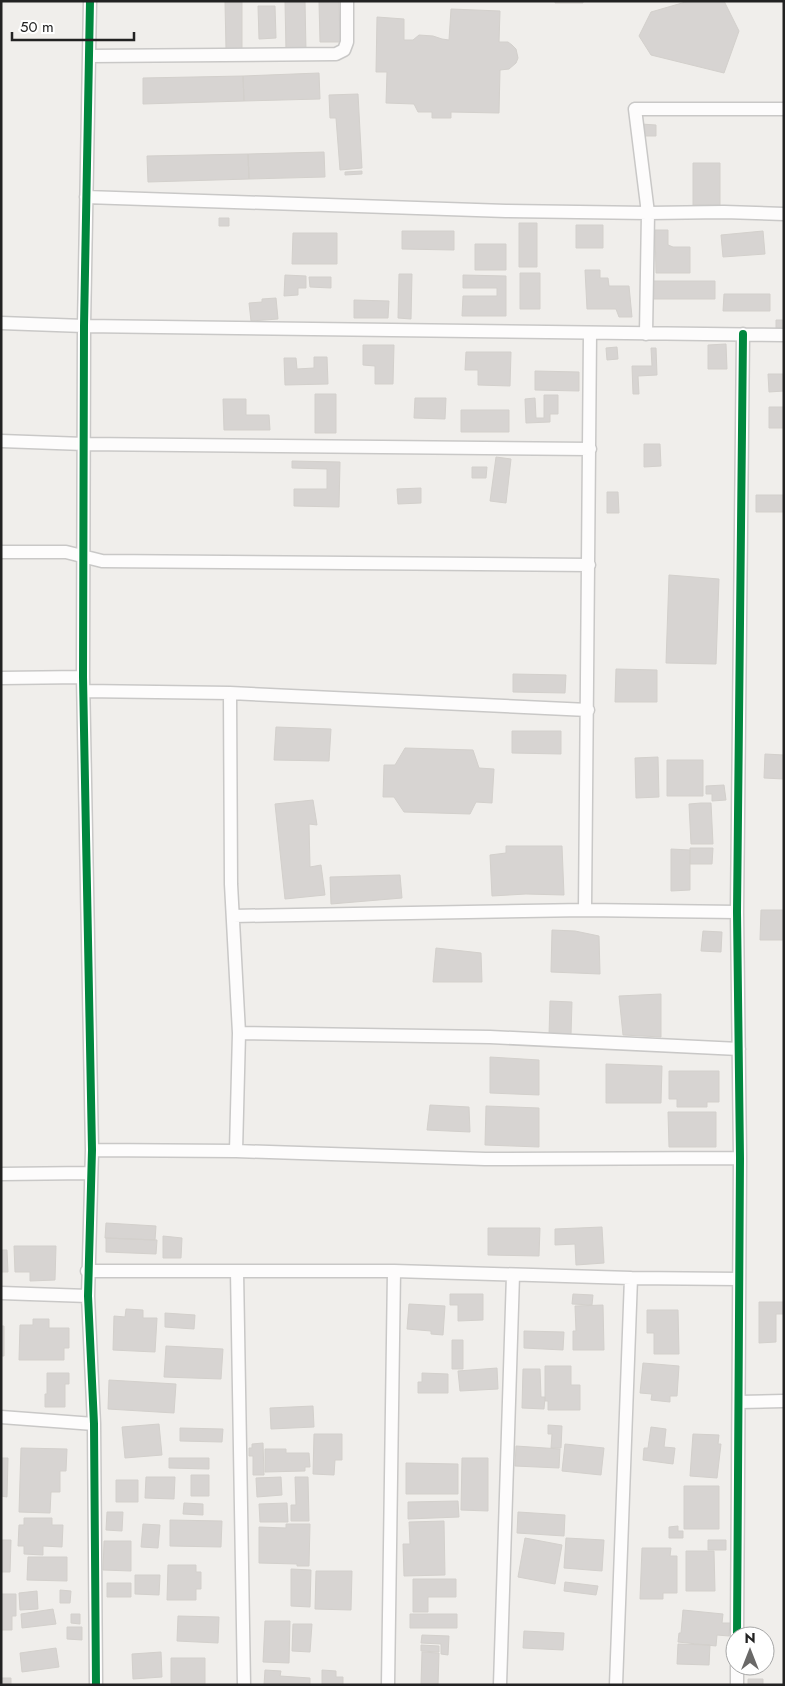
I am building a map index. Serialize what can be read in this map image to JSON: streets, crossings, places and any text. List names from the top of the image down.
{
  "scale_bar": "50 m",
  "north": "top"
}
